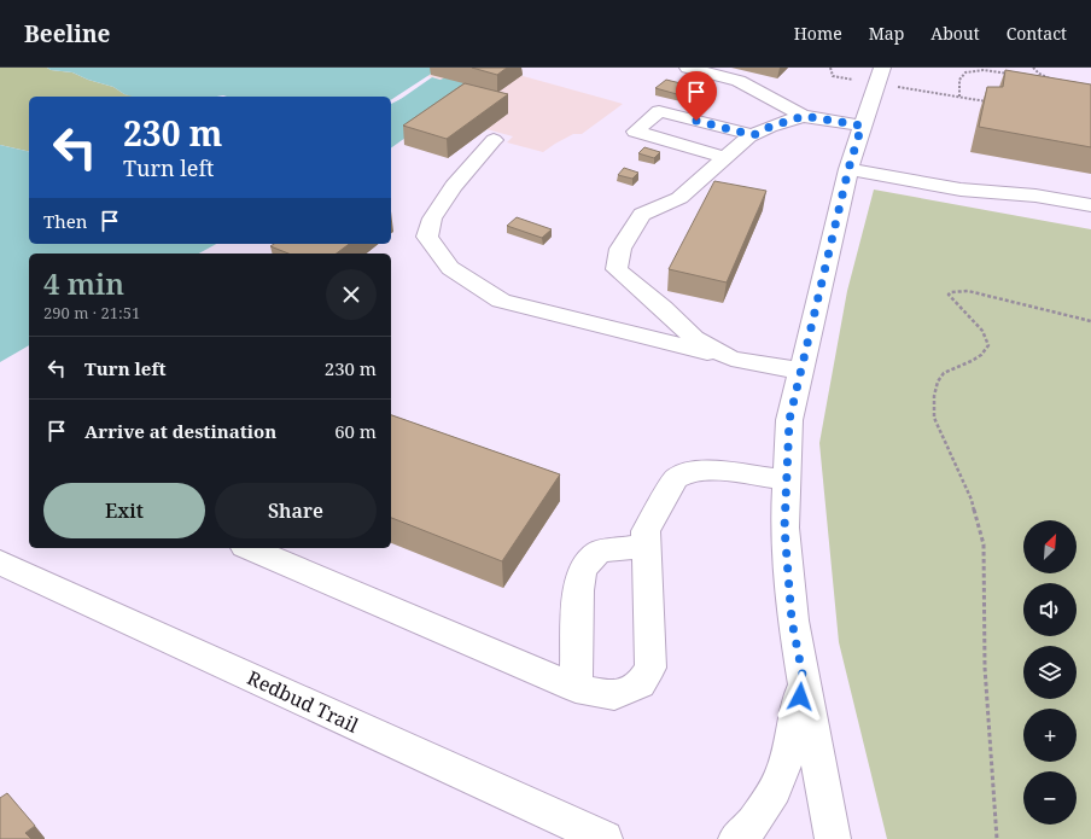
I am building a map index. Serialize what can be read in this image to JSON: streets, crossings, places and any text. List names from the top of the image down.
{
  "streets": {
    "street": ["Redbud Trail"]
  },
  "north": "top right",
  "page": {
    "header": "Beeline",
    "nav": [
      "Home",
      "Map",
      "About",
      "Contact"
    ],
    "turn": ["230 m", "Turn left"],
    "then": "Then",
    "heading": ["4 min", "290 m · 21:51"],
    "list": [
      {
        "name": "Turn left",
        "value": "230 m"
      },
      {
        "name": "Arrive at destination",
        "value": "60 m"
      }
    ],
    "buttons": ["Exit", "Share"],
    "map_buttons": ["+", "−"]
  }
}
